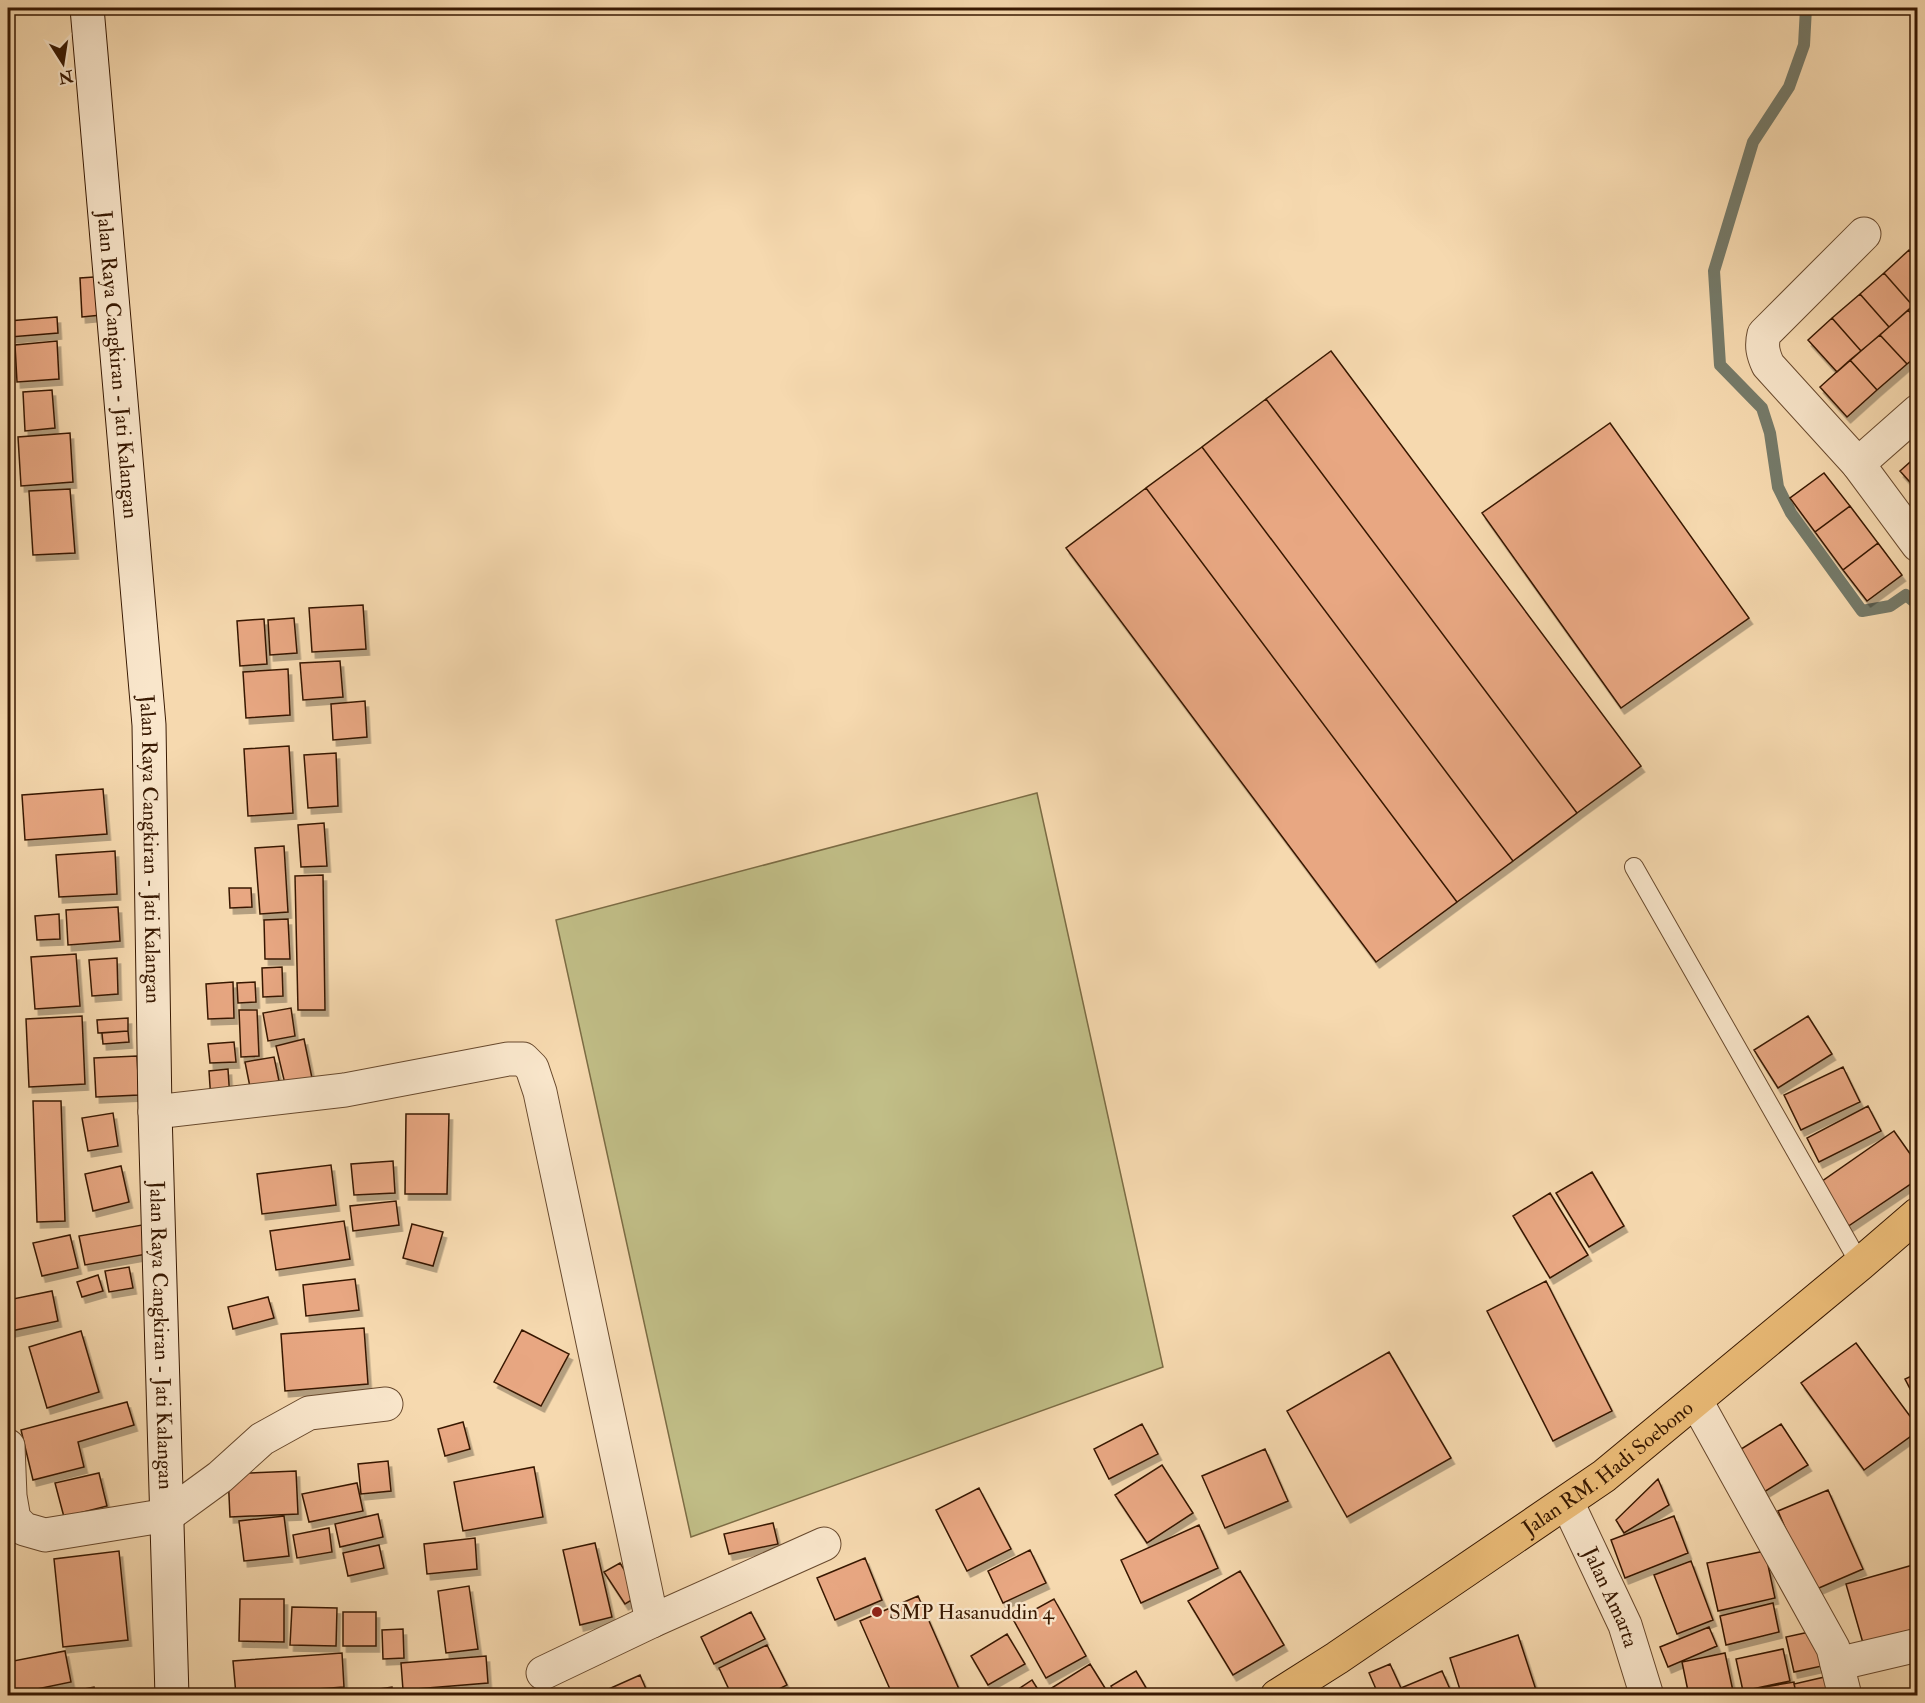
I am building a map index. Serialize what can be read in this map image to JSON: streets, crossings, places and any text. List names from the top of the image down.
{
  "streets": {
    "main road": ["Jalan RM. Hadi Soebono"],
    "street": ["Jalan Raya Cangkiran - Jati Kalangan", "Jalan Amarta"]
  },
  "crossings": [
    ["Jalan RM. Hadi Soebono", "Jalan Amarta"]
  ],
  "places": ["SMP Hasanuddin 4"],
  "north": "bottom"
}
